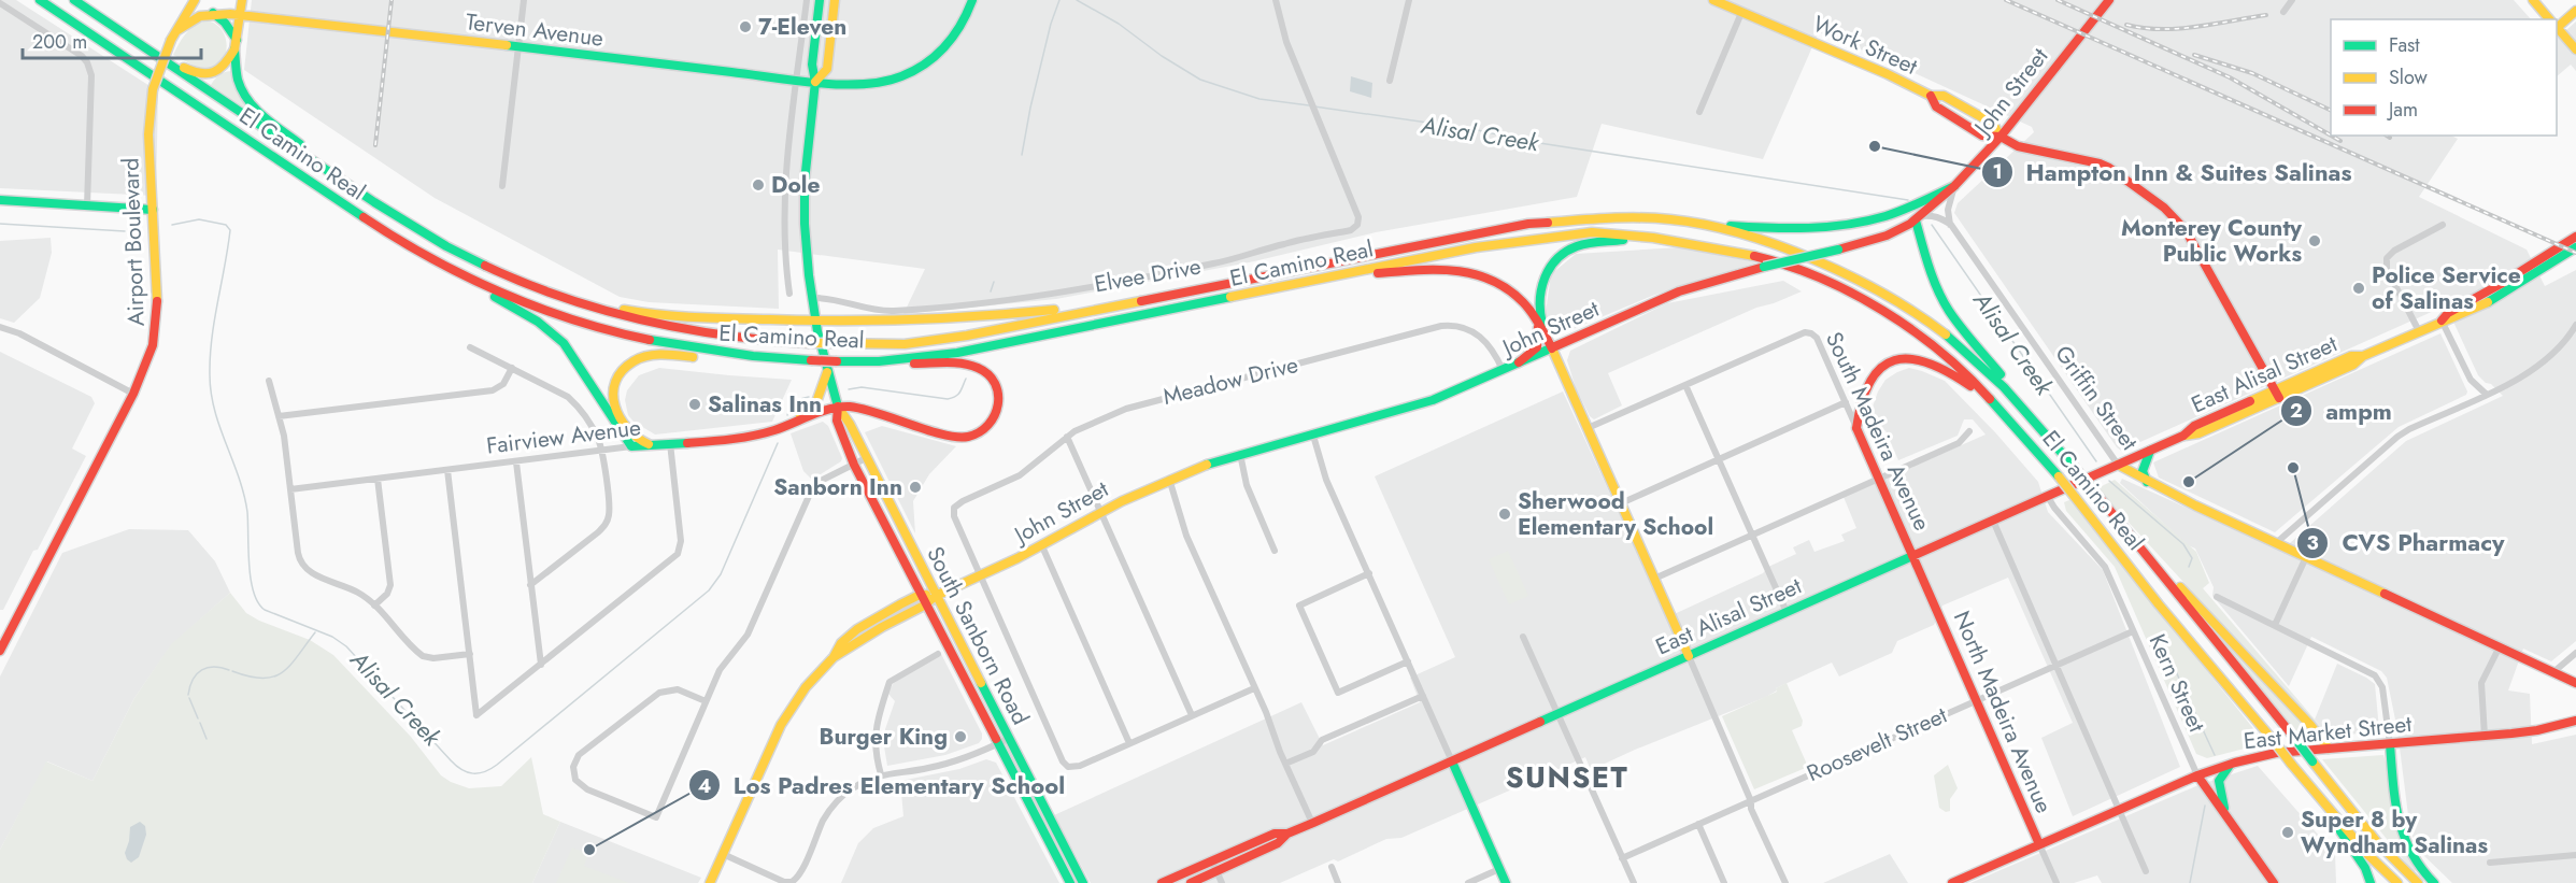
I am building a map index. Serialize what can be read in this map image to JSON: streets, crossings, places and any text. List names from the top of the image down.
{
  "streets": {
    "main road": [
      "Terven Avenue",
      "Work Street",
      "John Street",
      "El Camino Real",
      "Airport Boulevard",
      "East Alisal Street",
      "Griffin Street",
      "South Madeira Avenue",
      "Fairview Avenue",
      "South Sanborn Road",
      "Kern Street",
      "North Madeira Avenue",
      "East Market Street"
    ],
    "street": ["Elvee Drive", "Meadow Drive", "Roosevelt Street"]
  },
  "crossings": [
    ["Terven Avenue", "Airport Boulevard"],
    ["Terven Avenue", "South Sanborn Road"],
    ["Work Street", "John Street"],
    ["Work Street", "East Alisal Street"],
    ["John Street", "Meadow Drive"],
    ["John Street", "South Sanborn Road"],
    ["Elvee Drive", "South Sanborn Road"],
    ["East Alisal Street", "Griffin Street"],
    ["East Alisal Street", "South Madeira Avenue"],
    ["East Alisal Street", "Kern Street"],
    ["East Alisal Street", "North Madeira Avenue"],
    ["South Madeira Avenue", "North Madeira Avenue"],
    ["Fairview Avenue", "South Sanborn Road"],
    ["Kern Street", "East Market Street"],
    ["Kern Street", "Roosevelt Street"],
    ["North Madeira Avenue", "East Market Street"],
    ["North Madeira Avenue", "Roosevelt Street"]
  ],
  "districts": ["SUNSET"],
  "water": ["Alisal Creek"],
  "places": [
    "7-Eleven",
    "Hampton Inn & Suites Salinas",
    "Dole",
    "Monterey County Public Works",
    "Police Service of Salinas",
    "Salinas Inn",
    "CVS Pharmacy",
    "ampm",
    "Sanborn Inn",
    "Sherwood Elementary School",
    "Burger King",
    "Super 8 by Wyndham Salinas",
    "Los Padres Elementary School"
  ],
  "legend": ["Fast", "Slow", "Jam"],
  "scale_bar": "200 m"
}
